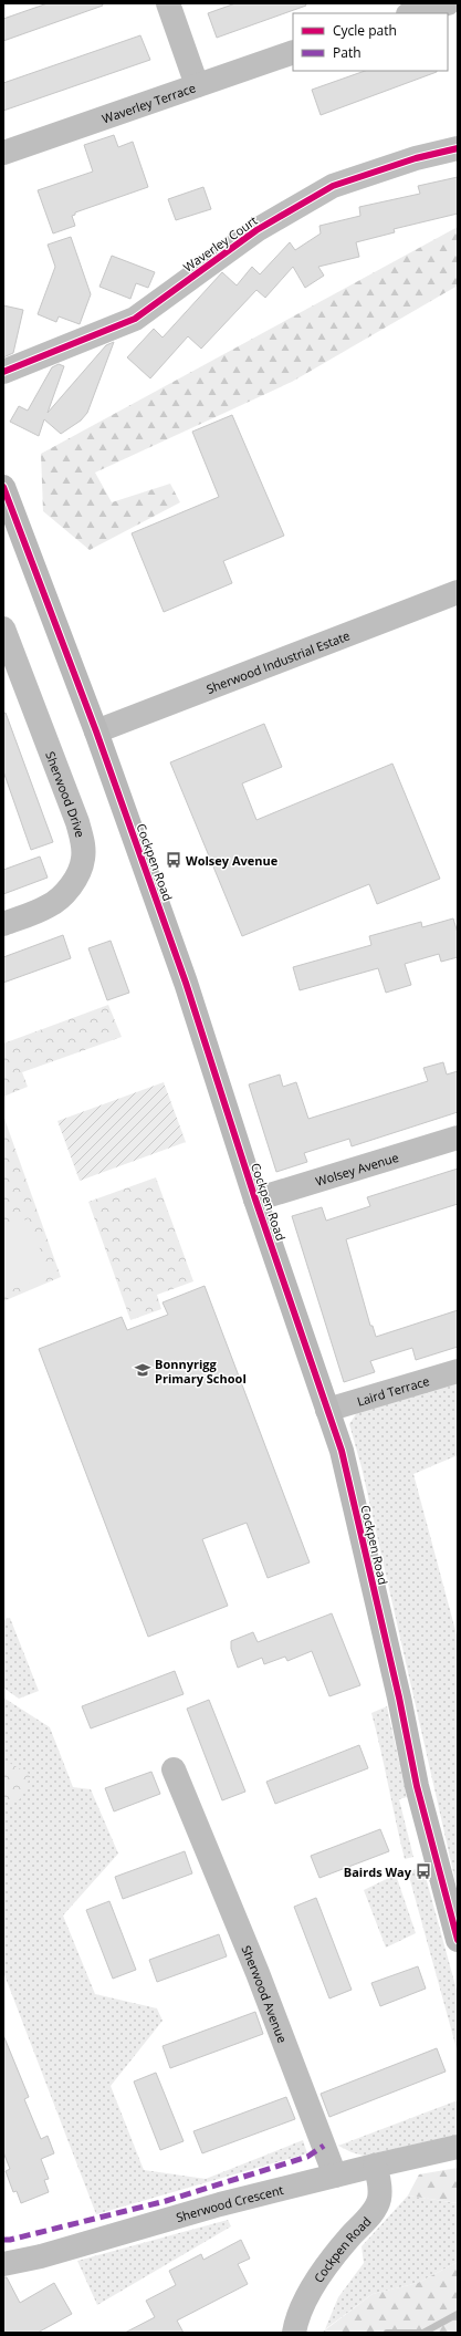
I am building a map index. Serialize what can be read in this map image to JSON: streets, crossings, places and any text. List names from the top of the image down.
{
  "streets": {
    "main road": ["Cockpen Road"],
    "street": [
      "Waverley Terrace",
      "Waverley Court",
      "Sherwood Industrial Estate",
      "Sherwood Drive",
      "Wolsey Avenue",
      "Laird Terrace",
      "Sherwood Avenue",
      "Sherwood Crescent"
    ]
  },
  "crossings": [
    ["Sherwood Industrial Estate", "Cockpen Road"],
    ["Cockpen Road", "Wolsey Avenue"],
    ["Cockpen Road", "Laird Terrace"],
    ["Cockpen Road", "Sherwood Crescent"],
    ["Sherwood Avenue", "Sherwood Crescent"]
  ],
  "places": {
    "bus stop": ["Wolsey Avenue", "Bairds Way"],
    "school or university": ["Bonnyrigg Primary School"]
  },
  "legend": ["Cycle path", "Path"]
}
